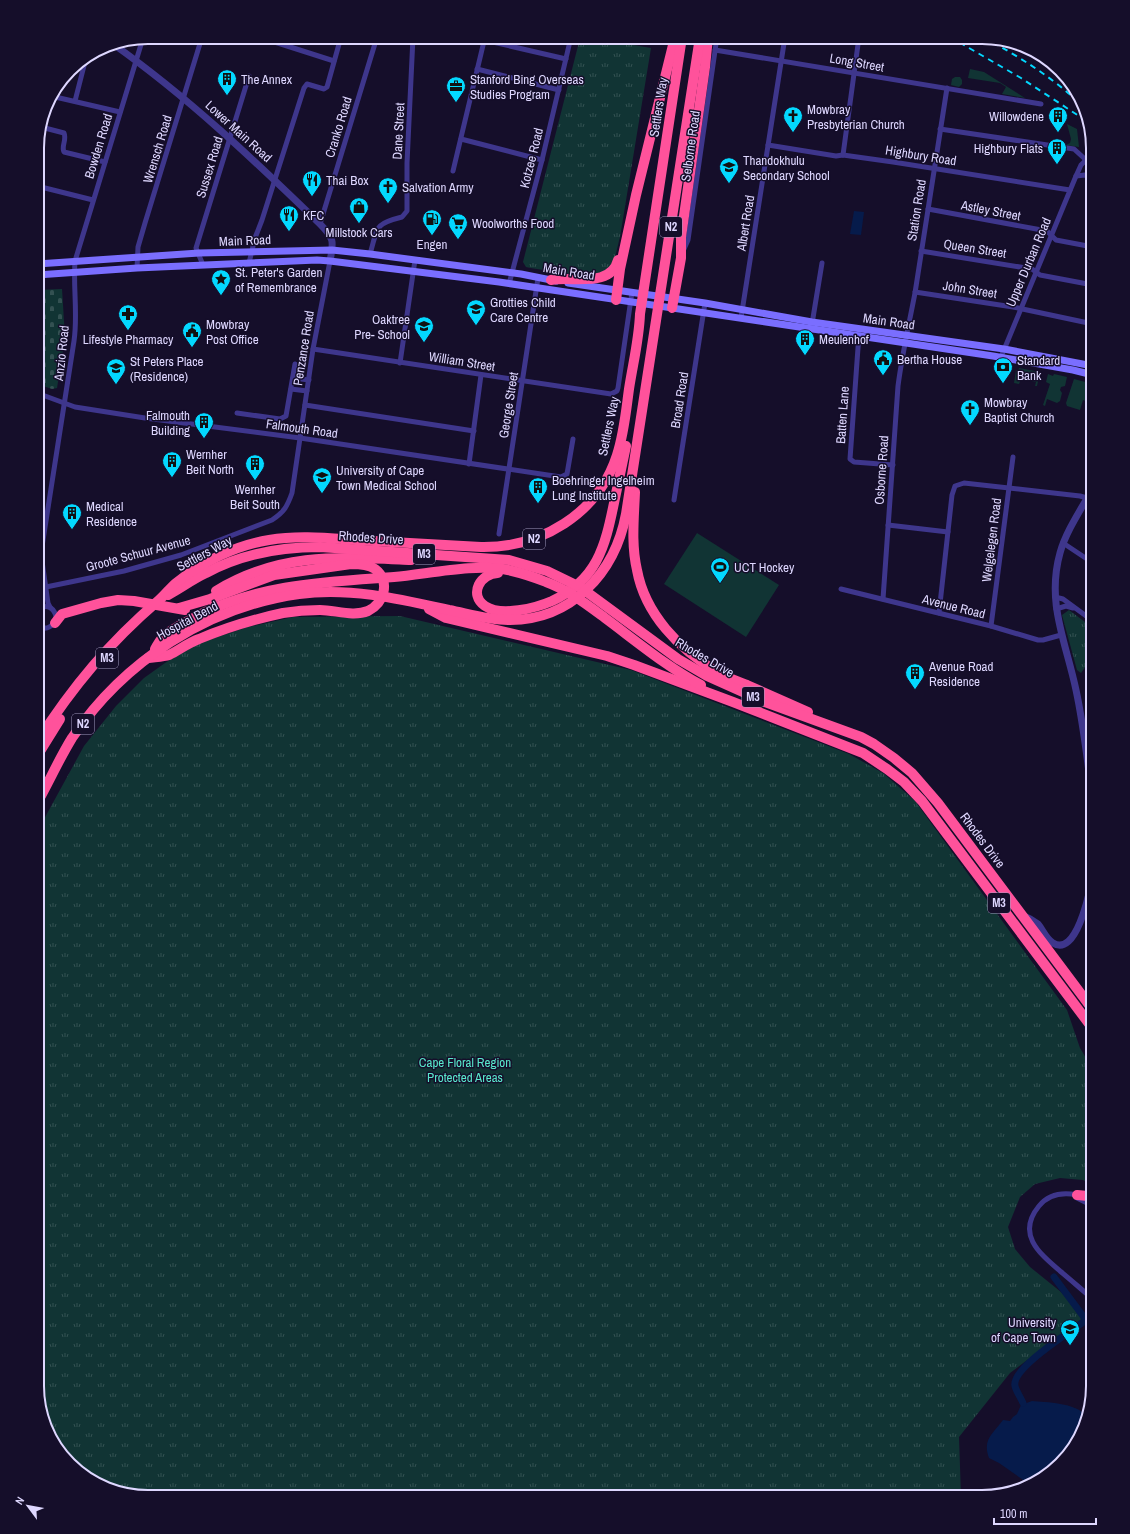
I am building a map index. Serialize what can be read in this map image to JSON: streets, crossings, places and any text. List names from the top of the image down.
{
  "streets": {
    "highway": [
      "Settlers Way",
      "N2",
      "Rhodes Drive",
      "M3",
      "Hospital Bend"
    ],
    "main road": ["Main Road"],
    "street": [
      "Long Street",
      "Cranko Road",
      "Lower Main Road",
      "Dane Street",
      "Bowden Road",
      "Selborne Road",
      "Wrensch Road",
      "Highbury Road",
      "Kotzee Road",
      "Sussex Road",
      "Station Road",
      "Astley Street",
      "Albert Road",
      "Queen Street",
      "Upper Durban Road",
      "John Street",
      "Penzance Road",
      "Anzio Road",
      "William Street",
      "Broad Road",
      "George Street",
      "Batten Lane",
      "Falmouth Road",
      "Osborne Road",
      "Welgelegen Road",
      "Groote Schuur Avenue",
      "Avenue Road"
    ]
  },
  "crossings": [
    ["Long Street", "Selborne Road"],
    ["Long Street", "Station Road"],
    ["Long Street", "Albert Road"],
    ["Settlers Way", "Hospital Bend"],
    ["Cranko Road", "Lower Main Road"],
    ["Lower Main Road", "Bowden Road"],
    ["Lower Main Road", "Wrensch Road"],
    ["Lower Main Road", "Sussex Road"],
    ["Lower Main Road", "Main Road"],
    ["Dane Street", "Main Road"],
    ["Bowden Road", "Main Road"],
    ["Bowden Road", "Anzio Road"],
    ["Wrensch Road", "Main Road"],
    ["Highbury Road", "Station Road"],
    ["Highbury Road", "Albert Road"],
    ["Highbury Road", "Upper Durban Road"],
    ["Kotzee Road", "Main Road"],
    ["Sussex Road", "Main Road"],
    ["Station Road", "Astley Street"],
    ["Station Road", "Main Road"],
    ["Station Road", "Queen Street"],
    ["Station Road", "John Street"],
    ["Station Road", "Osborne Road"],
    ["Astley Street", "Upper Durban Road"],
    ["Albert Road", "Main Road"],
    ["N2", "Rhodes Drive"],
    ["N2", "Hospital Bend"],
    ["Main Road", "Upper Durban Road"],
    ["Main Road", "Penzance Road"],
    ["Main Road", "Anzio Road"],
    ["Main Road", "William Street"],
    ["Main Road", "Broad Road"],
    ["Main Road", "George Street"],
    ["Main Road", "Batten Lane"],
    ["Main Road", "Osborne Road"],
    ["Queen Street", "Upper Durban Road"],
    ["Upper Durban Road", "John Street"],
    ["Penzance Road", "William Street"],
    ["Penzance Road", "Falmouth Road"],
    ["Penzance Road", "Groote Schuur Avenue"],
    ["Anzio Road", "Falmouth Road"],
    ["Anzio Road", "Groote Schuur Avenue"],
    ["William Street", "George Street"],
    ["George Street", "Falmouth Road"],
    ["Batten Lane", "Osborne Road"],
    ["Falmouth Road", "Groote Schuur Avenue"],
    ["Osborne Road", "Avenue Road"],
    ["Rhodes Drive", "Hospital Bend"],
    ["Welgelegen Road", "Avenue Road"]
  ],
  "parks": ["Cape Floral Region Protected Areas"],
  "places": {
    "building": [
      "The Annex",
      "Willowdene",
      "Highbury Flats",
      "Meulenhof",
      "Falmouth Building",
      "Wernher Beit North",
      "Wernher Beit South",
      "Boehringer Ingelheim Lung Institute",
      "Medical Residence",
      "Avenue Road Residence"
    ],
    "office": ["Stanford Bing Overseas Studies Program"],
    "church": ["Mowbray Presbyterian Church", "Salvation Army", "Mowbray Baptist Church"],
    "school or university": [
      "Thandokhulu Secondary School",
      "Grotties Child Care Centre",
      "Oaktree Pre- School",
      "St Peters Place (Residence)",
      "University of Cape Town Medical School",
      "University of Cape Town"
    ],
    "restaurant": ["Thai Box", "KFC"],
    "shop": ["Millstock Cars"],
    "fuel station": ["Engen"],
    "supermarket": ["Woolworths Food"],
    "place": ["St. Peter's Garden of Remembrance"],
    "pharmacy": ["Lifestyle Pharmacy"],
    "public building": ["Mowbray Post Office", "Bertha House"],
    "bank": ["Standard Bank"],
    "sports": ["UCT Hockey"]
  },
  "scale_bar": "100 m",
  "north": "top left"
}
